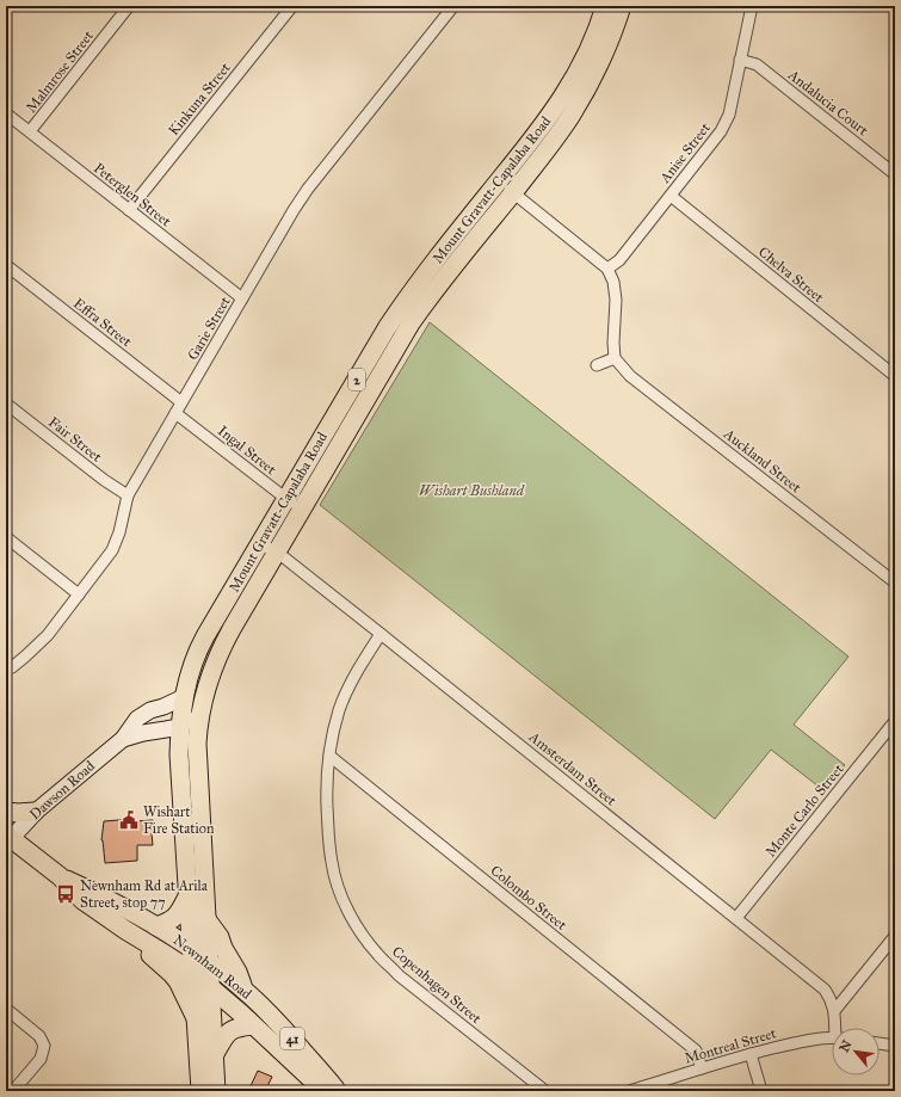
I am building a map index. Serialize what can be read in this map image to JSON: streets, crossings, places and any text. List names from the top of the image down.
{
  "streets": {
    "main road": [
      "Mount Gravatt-Capalaba Road",
      "2",
      "Dawson Road",
      "Newnham Road",
      "41"
    ],
    "street": [
      "Malmrose Street",
      "Kinkuna Street",
      "Andalucia Court",
      "Anise Street",
      "Peterglen Street",
      "Chelva Street",
      "Effra Street",
      "Garie Street",
      "Fair Street",
      "Ingal Street",
      "Auckland Street",
      "Amsterdam Street",
      "Monte Carlo Street",
      "Colombo Street",
      "Copenhagen Street",
      "Montreal Street"
    ]
  },
  "crossings": [
    ["Malmrose Street", "Peterglen Street"],
    ["Kinkuna Street", "Peterglen Street"],
    ["Andalucia Court", "Anise Street"],
    ["Anise Street", "Chelva Street"],
    ["Mount Gravatt-Capalaba Road", "Ingal Street"],
    ["Mount Gravatt-Capalaba Road", "Amsterdam Street"],
    ["Mount Gravatt-Capalaba Road", "Dawson Road"],
    ["Mount Gravatt-Capalaba Road", "Newnham Road"],
    ["Peterglen Street", "Garie Street"],
    ["Effra Street", "Garie Street"],
    ["Garie Street", "Fair Street"],
    ["Garie Street", "Ingal Street"],
    ["Amsterdam Street", "Monte Carlo Street"],
    ["Amsterdam Street", "Copenhagen Street"],
    ["Dawson Road", "Newnham Road"],
    ["Colombo Street", "Copenhagen Street"],
    ["Colombo Street", "Montreal Street"]
  ],
  "parks": ["Wishart Bushland"],
  "places": {
    "public building": ["Wishart Fire Station"],
    "bus stop": ["Newnham Rd at Arila Street, stop 77"]
  },
  "north": "top left"
}
